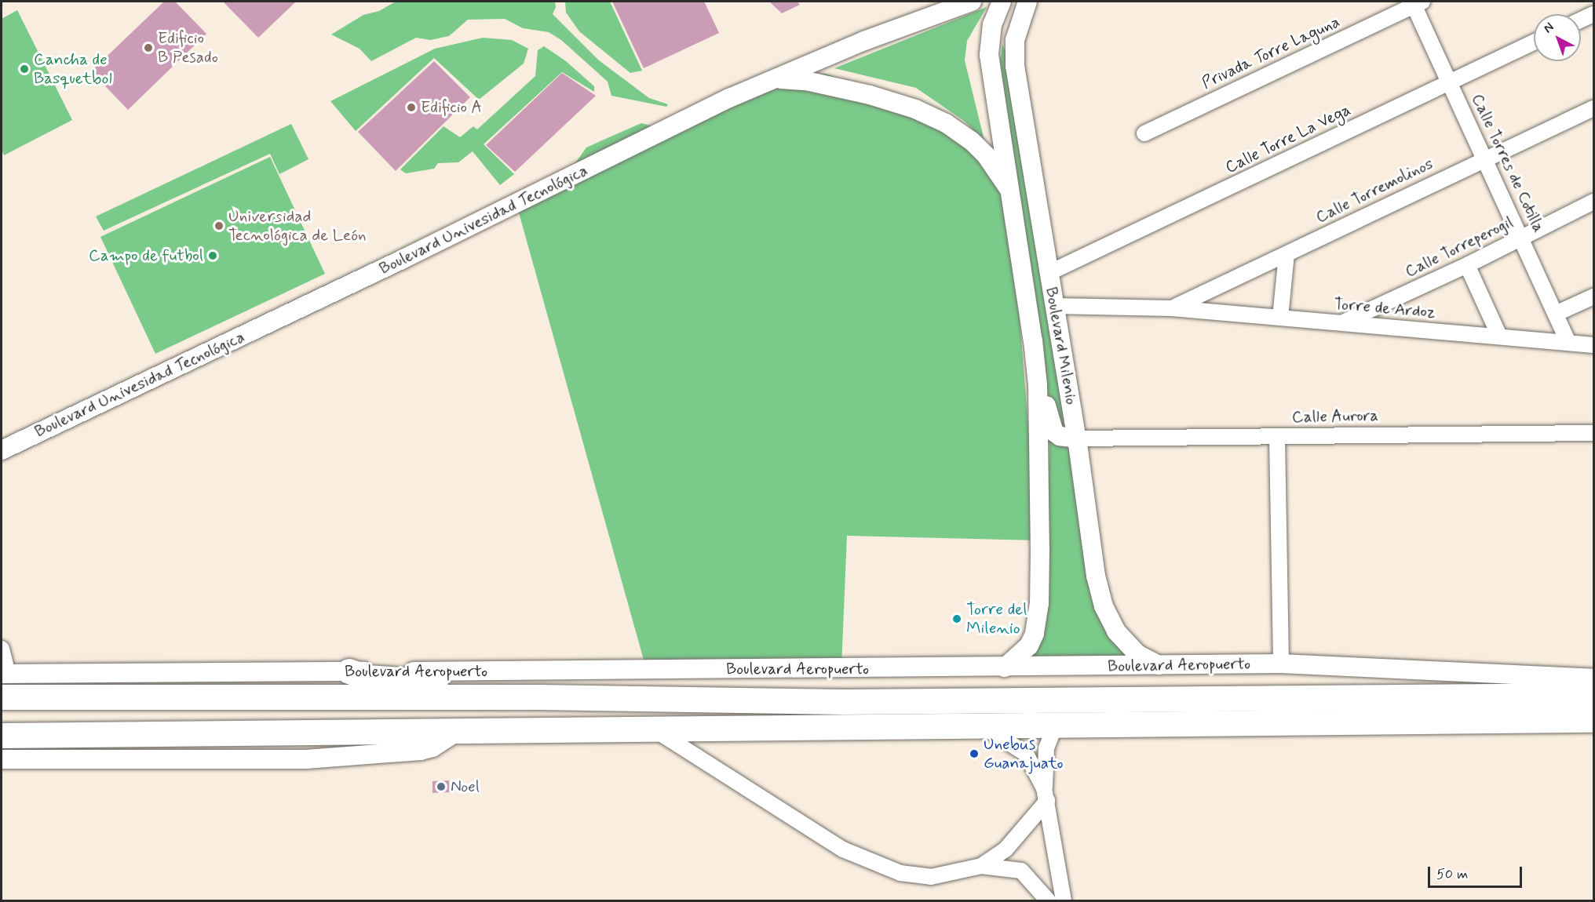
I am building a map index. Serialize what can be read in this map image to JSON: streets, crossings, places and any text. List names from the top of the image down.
{
  "streets": {
    "highway": ["Boulevard Aeropuerto"],
    "street": [
      "Privada Torre Laguna",
      "Calle Torre La Vega",
      "Calle Torres de Cotilla",
      "Calle Torremolinos",
      "Boulevard Univesidad Tecnológica",
      "Calle Torreperogil",
      "Torre de Ardoz",
      "Boulevard Milenio",
      "Calle Aurora"
    ]
  },
  "crossings": [
    ["Privada Torre Laguna", "Calle Torres de Cotilla"],
    ["Calle Torre La Vega", "Calle Torres de Cotilla"],
    ["Calle Torre La Vega", "Boulevard Milenio"],
    ["Calle Torres de Cotilla", "Calle Torremolinos"],
    ["Calle Torres de Cotilla", "Calle Torreperogil"],
    ["Calle Torres de Cotilla", "Torre de Ardoz"],
    ["Calle Torremolinos", "Torre de Ardoz"],
    ["Calle Torreperogil", "Torre de Ardoz"],
    ["Torre de Ardoz", "Boulevard Milenio"],
    ["Boulevard Milenio", "Calle Aurora"],
    ["Boulevard Milenio", "Boulevard Aeropuerto"]
  ],
  "places": [
    "Edificio B Pesado",
    "Cancha de Basquetbol",
    "Edificio A",
    "Universidad Tecnológica de León",
    "Campo de futbol",
    "Torre del Milenio",
    "Unebus Guanajuato",
    "Noel"
  ],
  "scale_bar": "50 m",
  "north": "top left"
}
